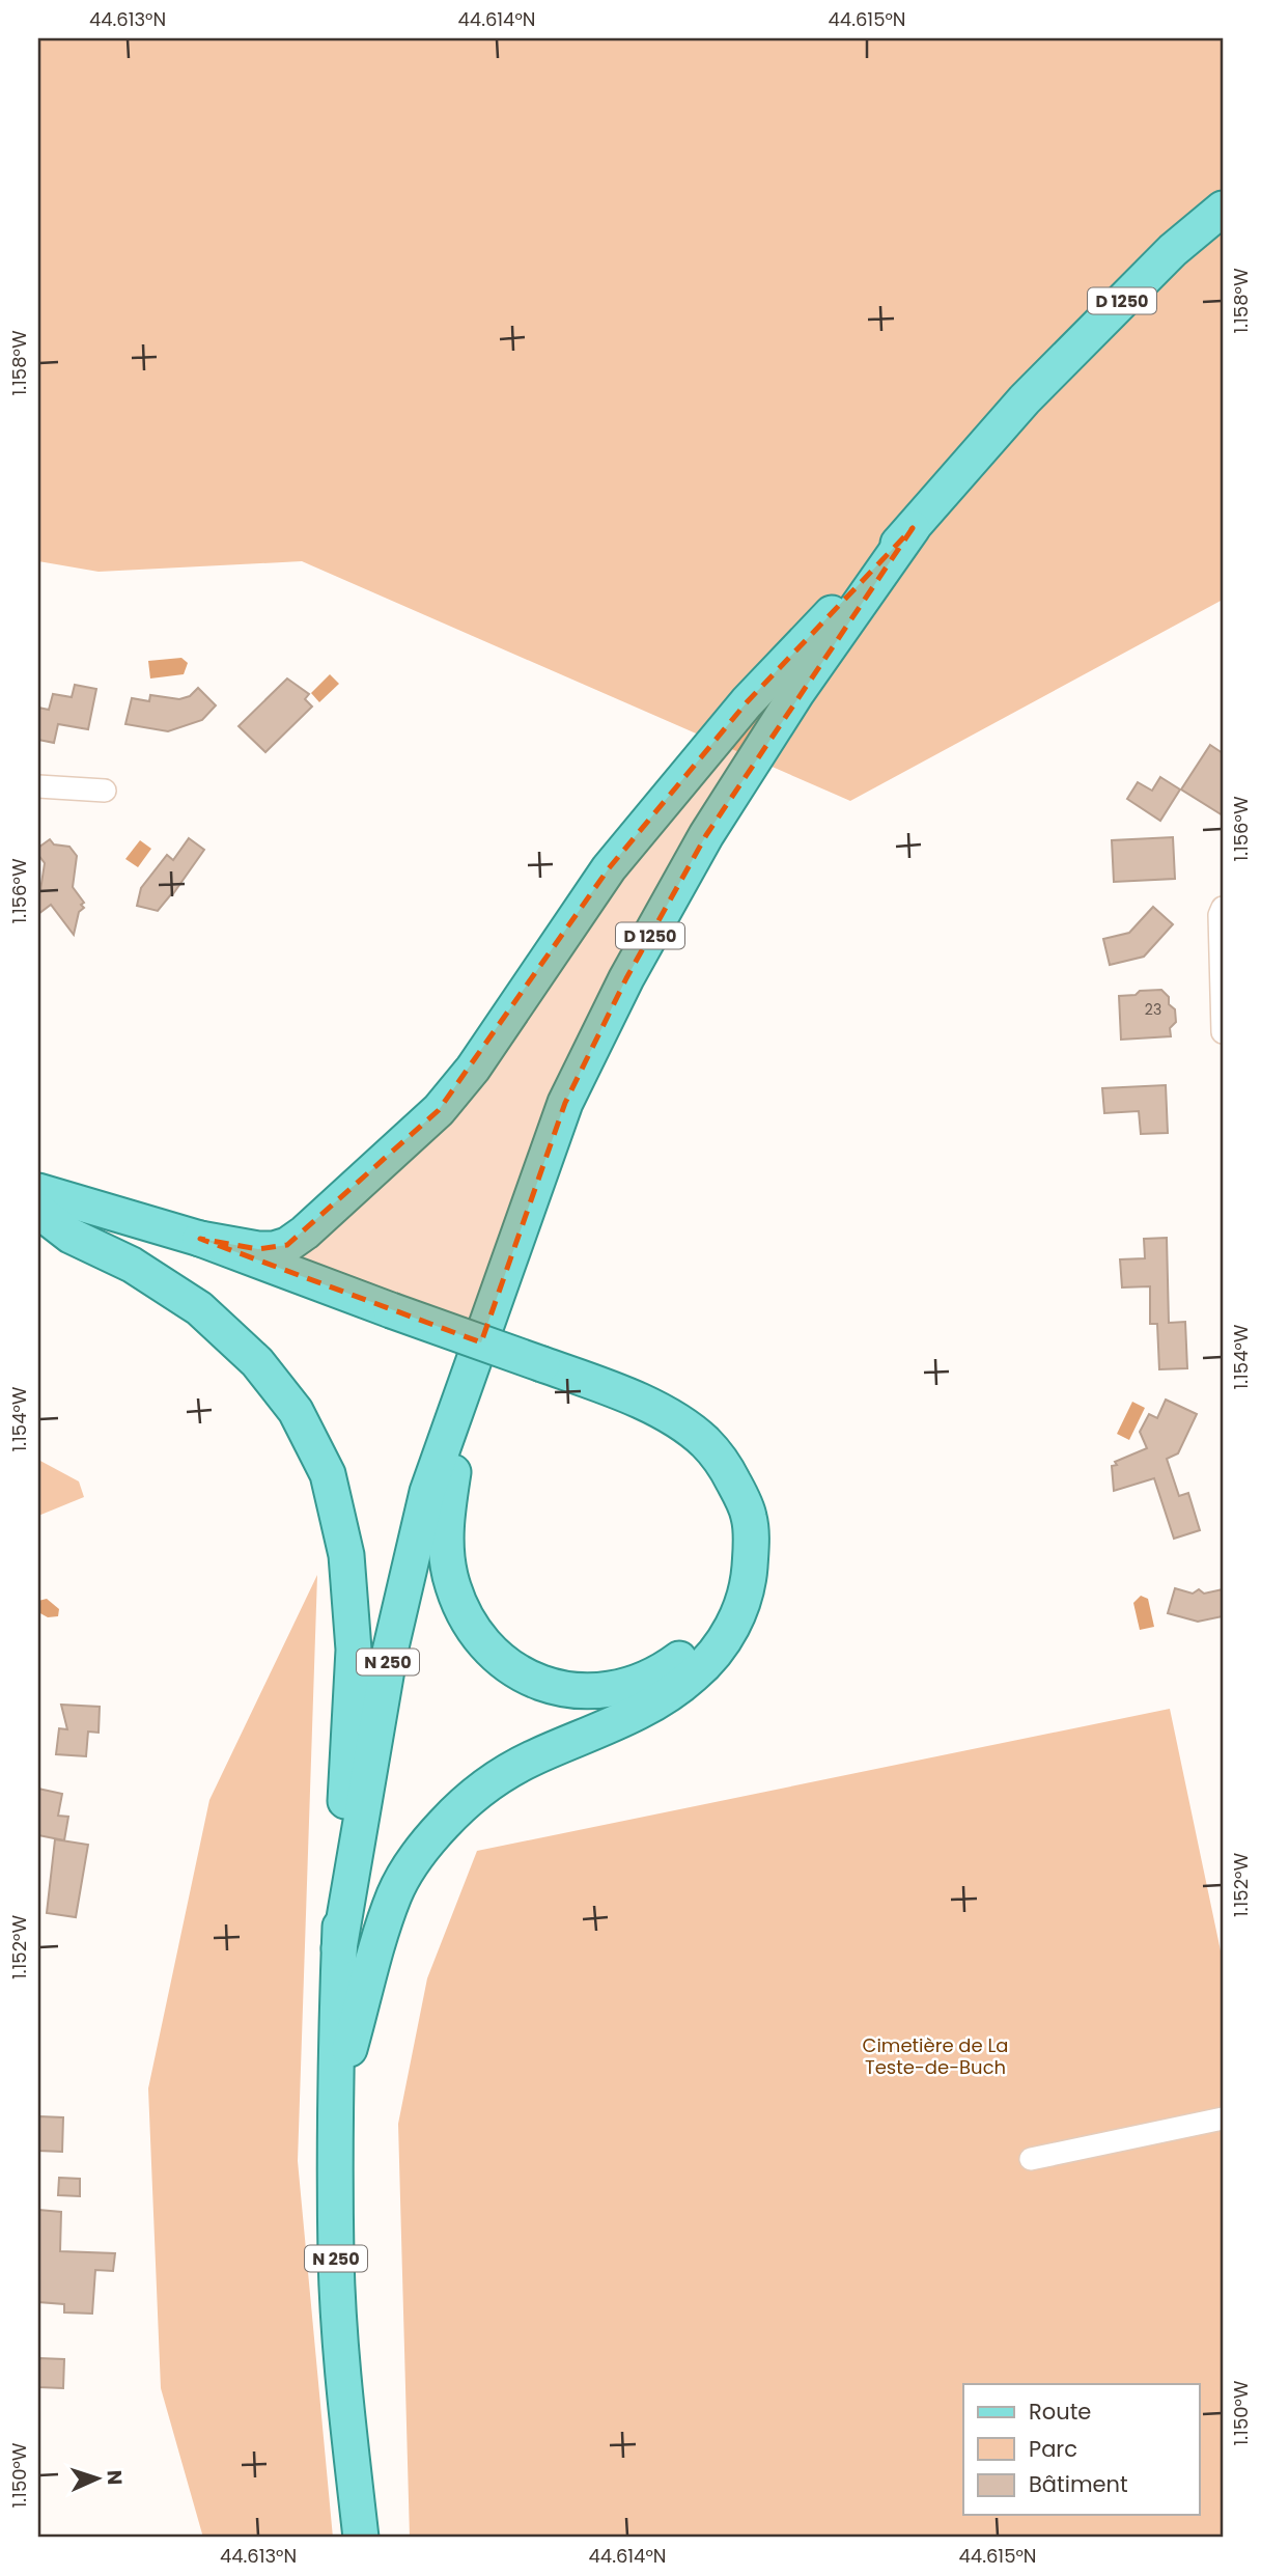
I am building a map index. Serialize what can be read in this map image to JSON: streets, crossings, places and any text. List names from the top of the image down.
{
  "streets": {
    "main road": ["D 1250", "N 250"]
  },
  "crossings": [
    ["D 1250", "N 250"]
  ],
  "parks": ["Cimetière de La Teste-de-Buch"],
  "house_numbers": ["23"],
  "legend": ["Route", "Parc", "Bâtiment"],
  "north": "right",
  "coordinates": [
    "44.613°N",
    "44.614°N",
    "44.615°N",
    "1.158°W",
    "1.156°W",
    "1.154°W",
    "1.152°W",
    "1.150°W"
  ]
}
